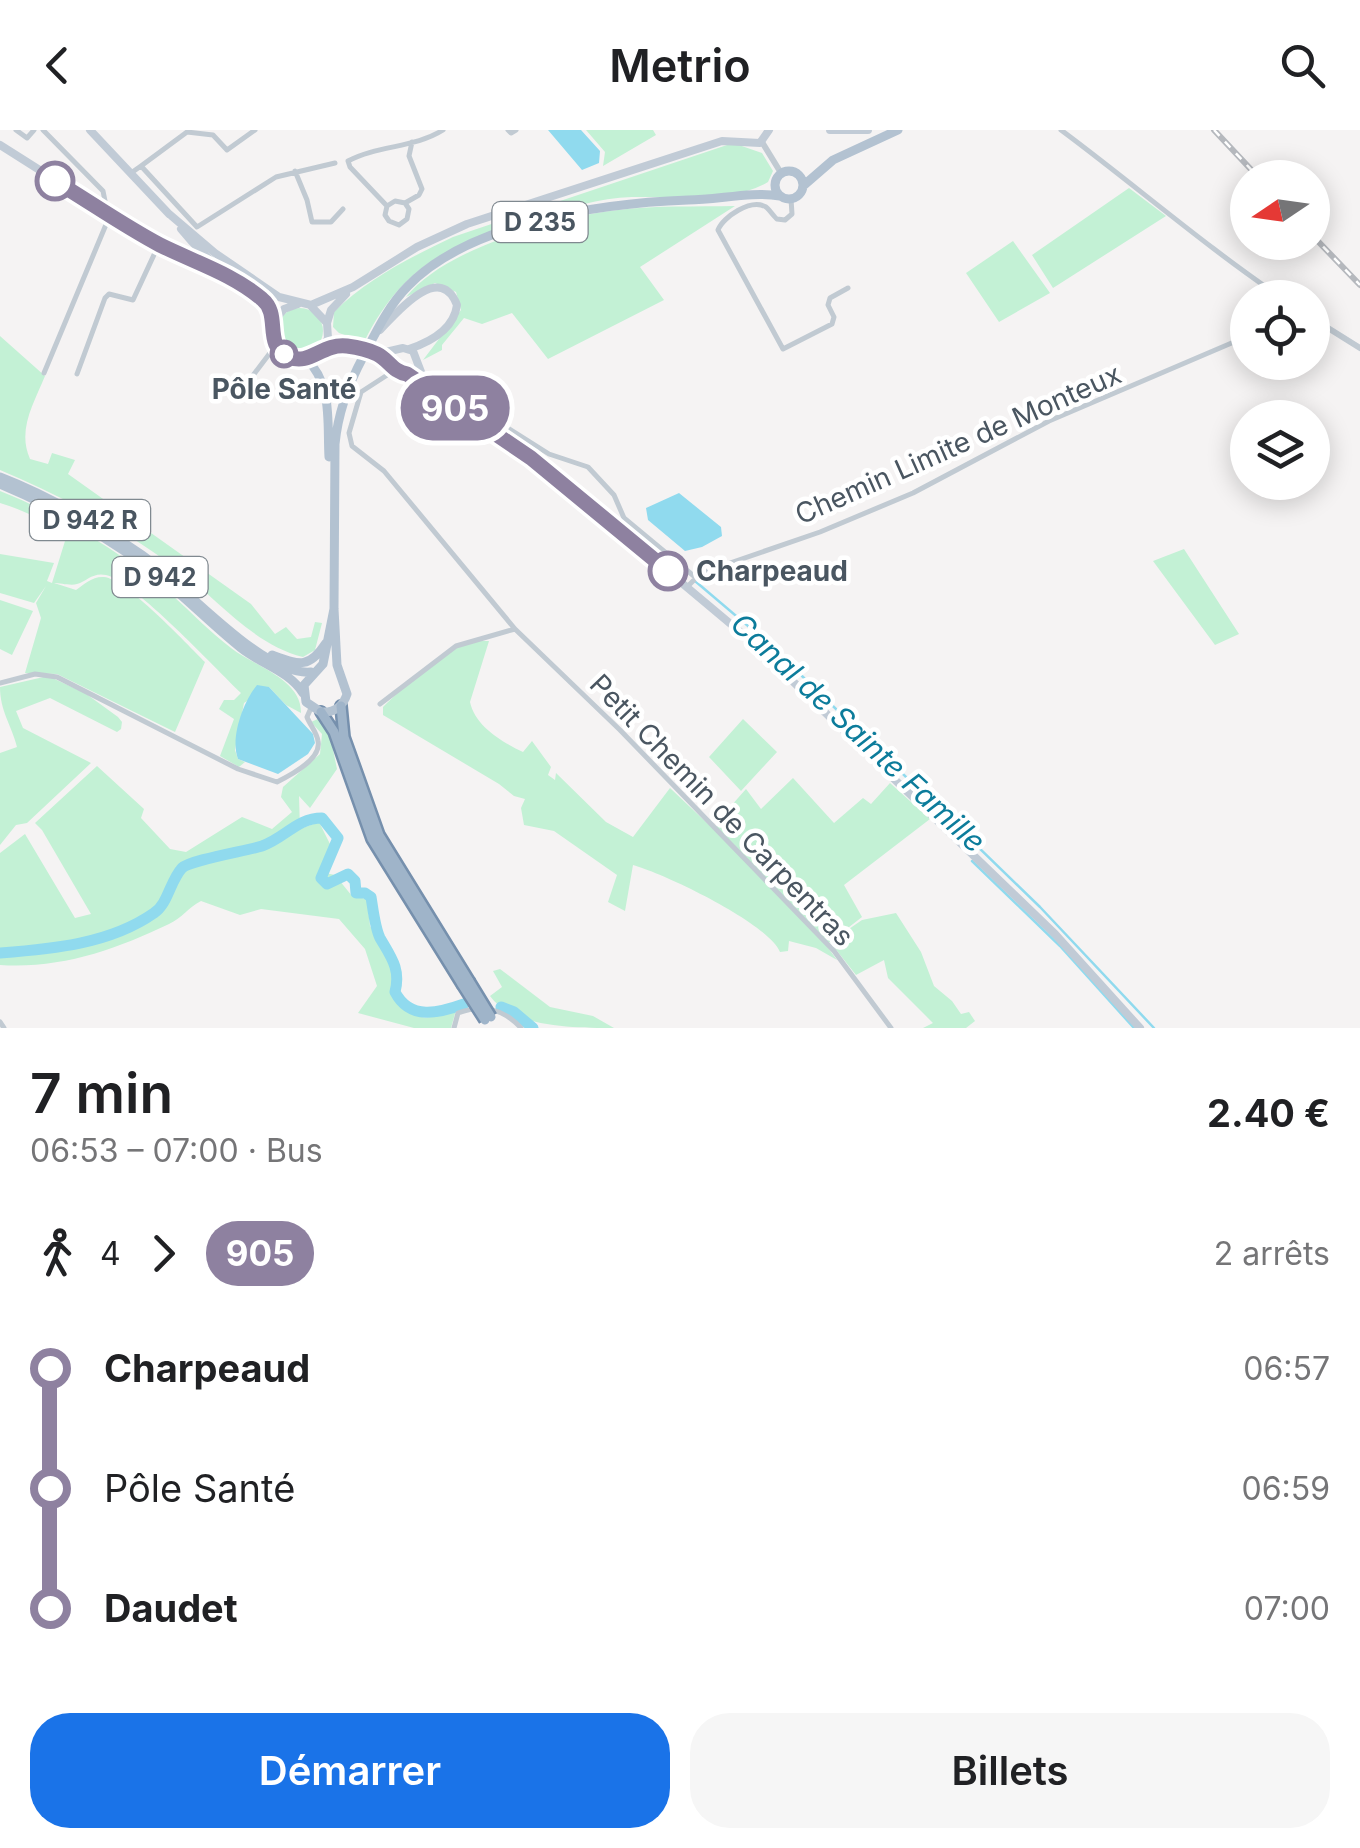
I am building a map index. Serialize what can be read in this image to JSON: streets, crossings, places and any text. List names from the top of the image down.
{
  "streets": {
    "main road": ["D 235", "D 942 R", "D 942"],
    "street": ["Chemin Limite de Monteux", "Petit Chemin de Carpentras"]
  },
  "crossings": [
    ["D 942 R", "D 942"]
  ],
  "water": ["Canal de Sainte Famille"],
  "places": ["Pôle Santé", "Charpeaud"],
  "lines": ["bus line 905"],
  "north": "left",
  "page": {
    "header": "Metrio",
    "on_map": "905",
    "heading": ["7 min", "06:53 – 07:00 · Bus", "2.40 €"],
    "legs": ["4", "905", "2 arrêts"],
    "list": [
      {
        "name": "Charpeaud",
        "value": "06:57"
      },
      {
        "name": "Pôle Santé",
        "value": "06:59"
      },
      {
        "name": "Daudet",
        "value": "07:00"
      }
    ],
    "buttons": ["Démarrer", "Billets"]
  }
}
